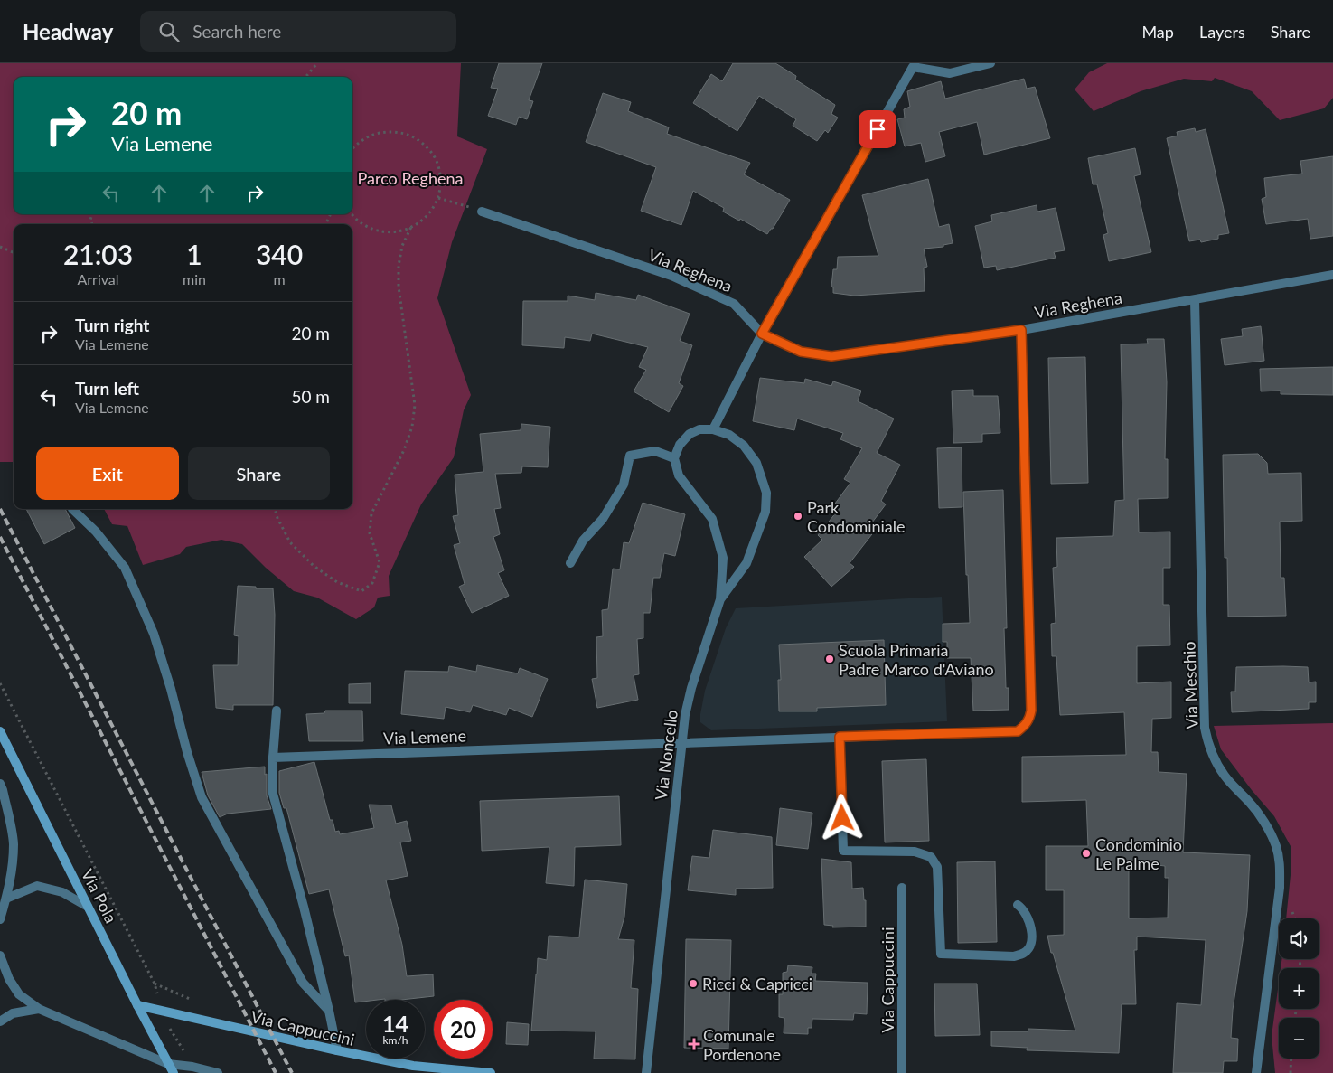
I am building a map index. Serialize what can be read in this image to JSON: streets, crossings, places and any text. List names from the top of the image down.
{
  "streets": {
    "main road": ["Via Pola", "Via Cappuccini"],
    "street": [
      "Via Reghena",
      "Via Meschio",
      "Via Lemene",
      "Via Noncello"
    ]
  },
  "crossings": [
    ["Via Reghena", "Via Meschio"],
    ["Via Reghena", "Via Lemene"],
    ["Via Lemene", "Via Noncello"],
    ["Via Pola", "Via Cappuccini"]
  ],
  "parks": ["Parco Reghena"],
  "places": {
    "other": [
      "Park Condominiale",
      "Scuola Primaria Padre Marco d'Aviano",
      "Condominio Le Palme",
      "Ricci & Capricci"
    ],
    "health": ["Comunale Pordenone"]
  },
  "page": {
    "header": "Headway",
    "search": "Search here",
    "nav": ["Map", "Layers", "Share"],
    "turn": ["20 m", "Via Lemene"],
    "eta": [
      "21:03",
      "Arrival",
      "1",
      "min",
      "340",
      "m"
    ],
    "list": [
      {
        "name": "Turn right",
        "note": "Via Lemene",
        "value": "20 m"
      },
      {
        "name": "Turn left",
        "note": "Via Lemene",
        "value": "50 m"
      }
    ],
    "buttons": ["Exit", "Share"],
    "map_buttons": ["+", "−"],
    "speed": "14 km/h",
    "limit": "20"
  }
}
